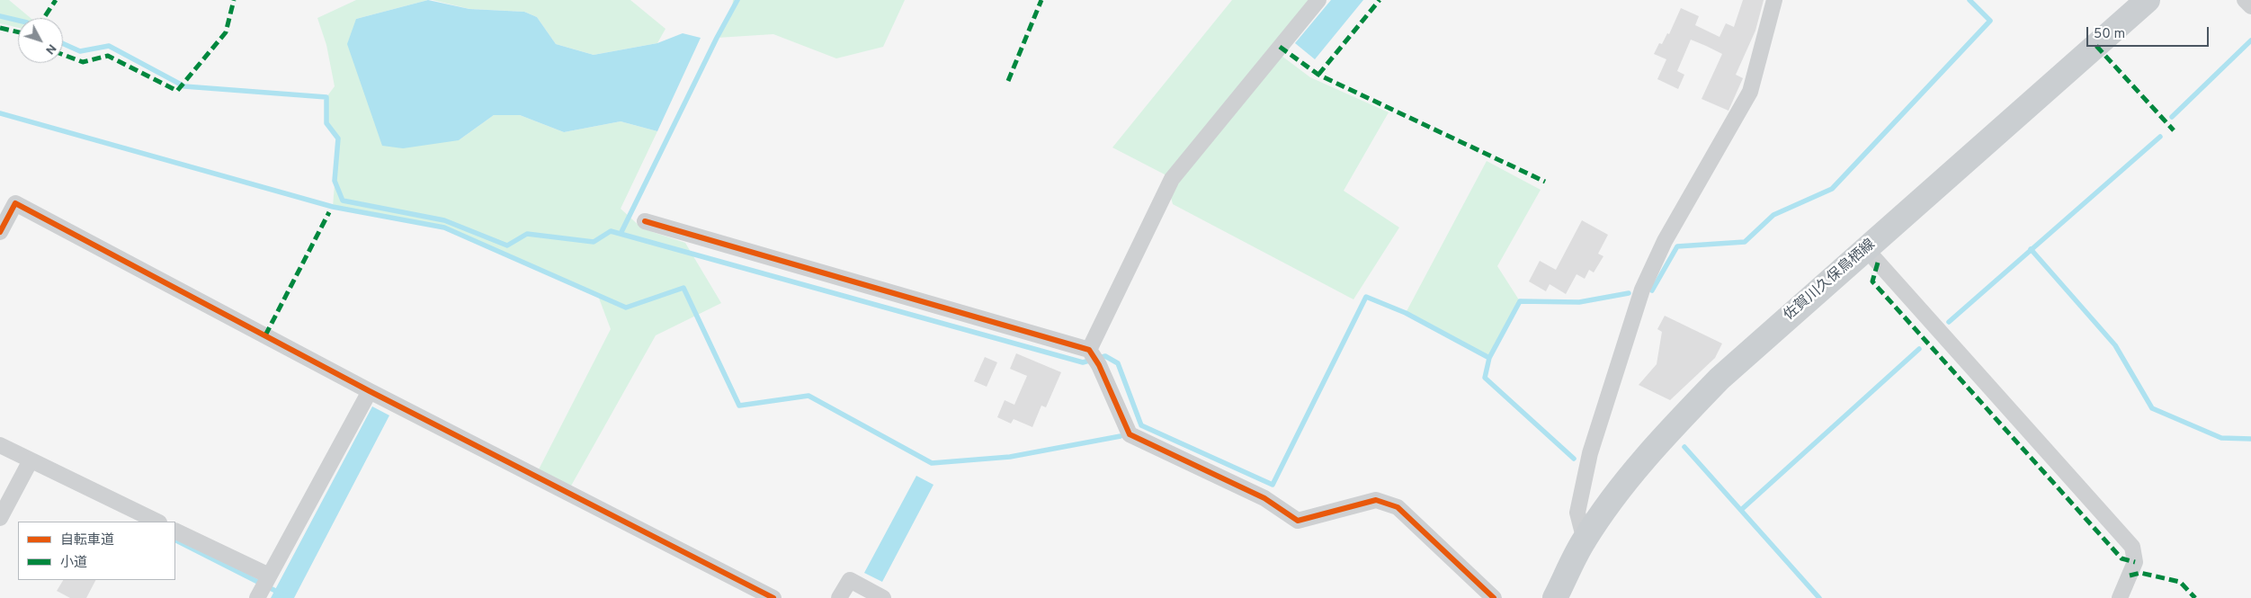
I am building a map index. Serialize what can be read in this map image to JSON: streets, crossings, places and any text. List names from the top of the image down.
{
  "streets": {
    "main road": ["佐賀川久保鳥栖線"]
  },
  "legend": ["自転車道", "小道"],
  "scale_bar": "50 m",
  "north": "bottom right"
}
